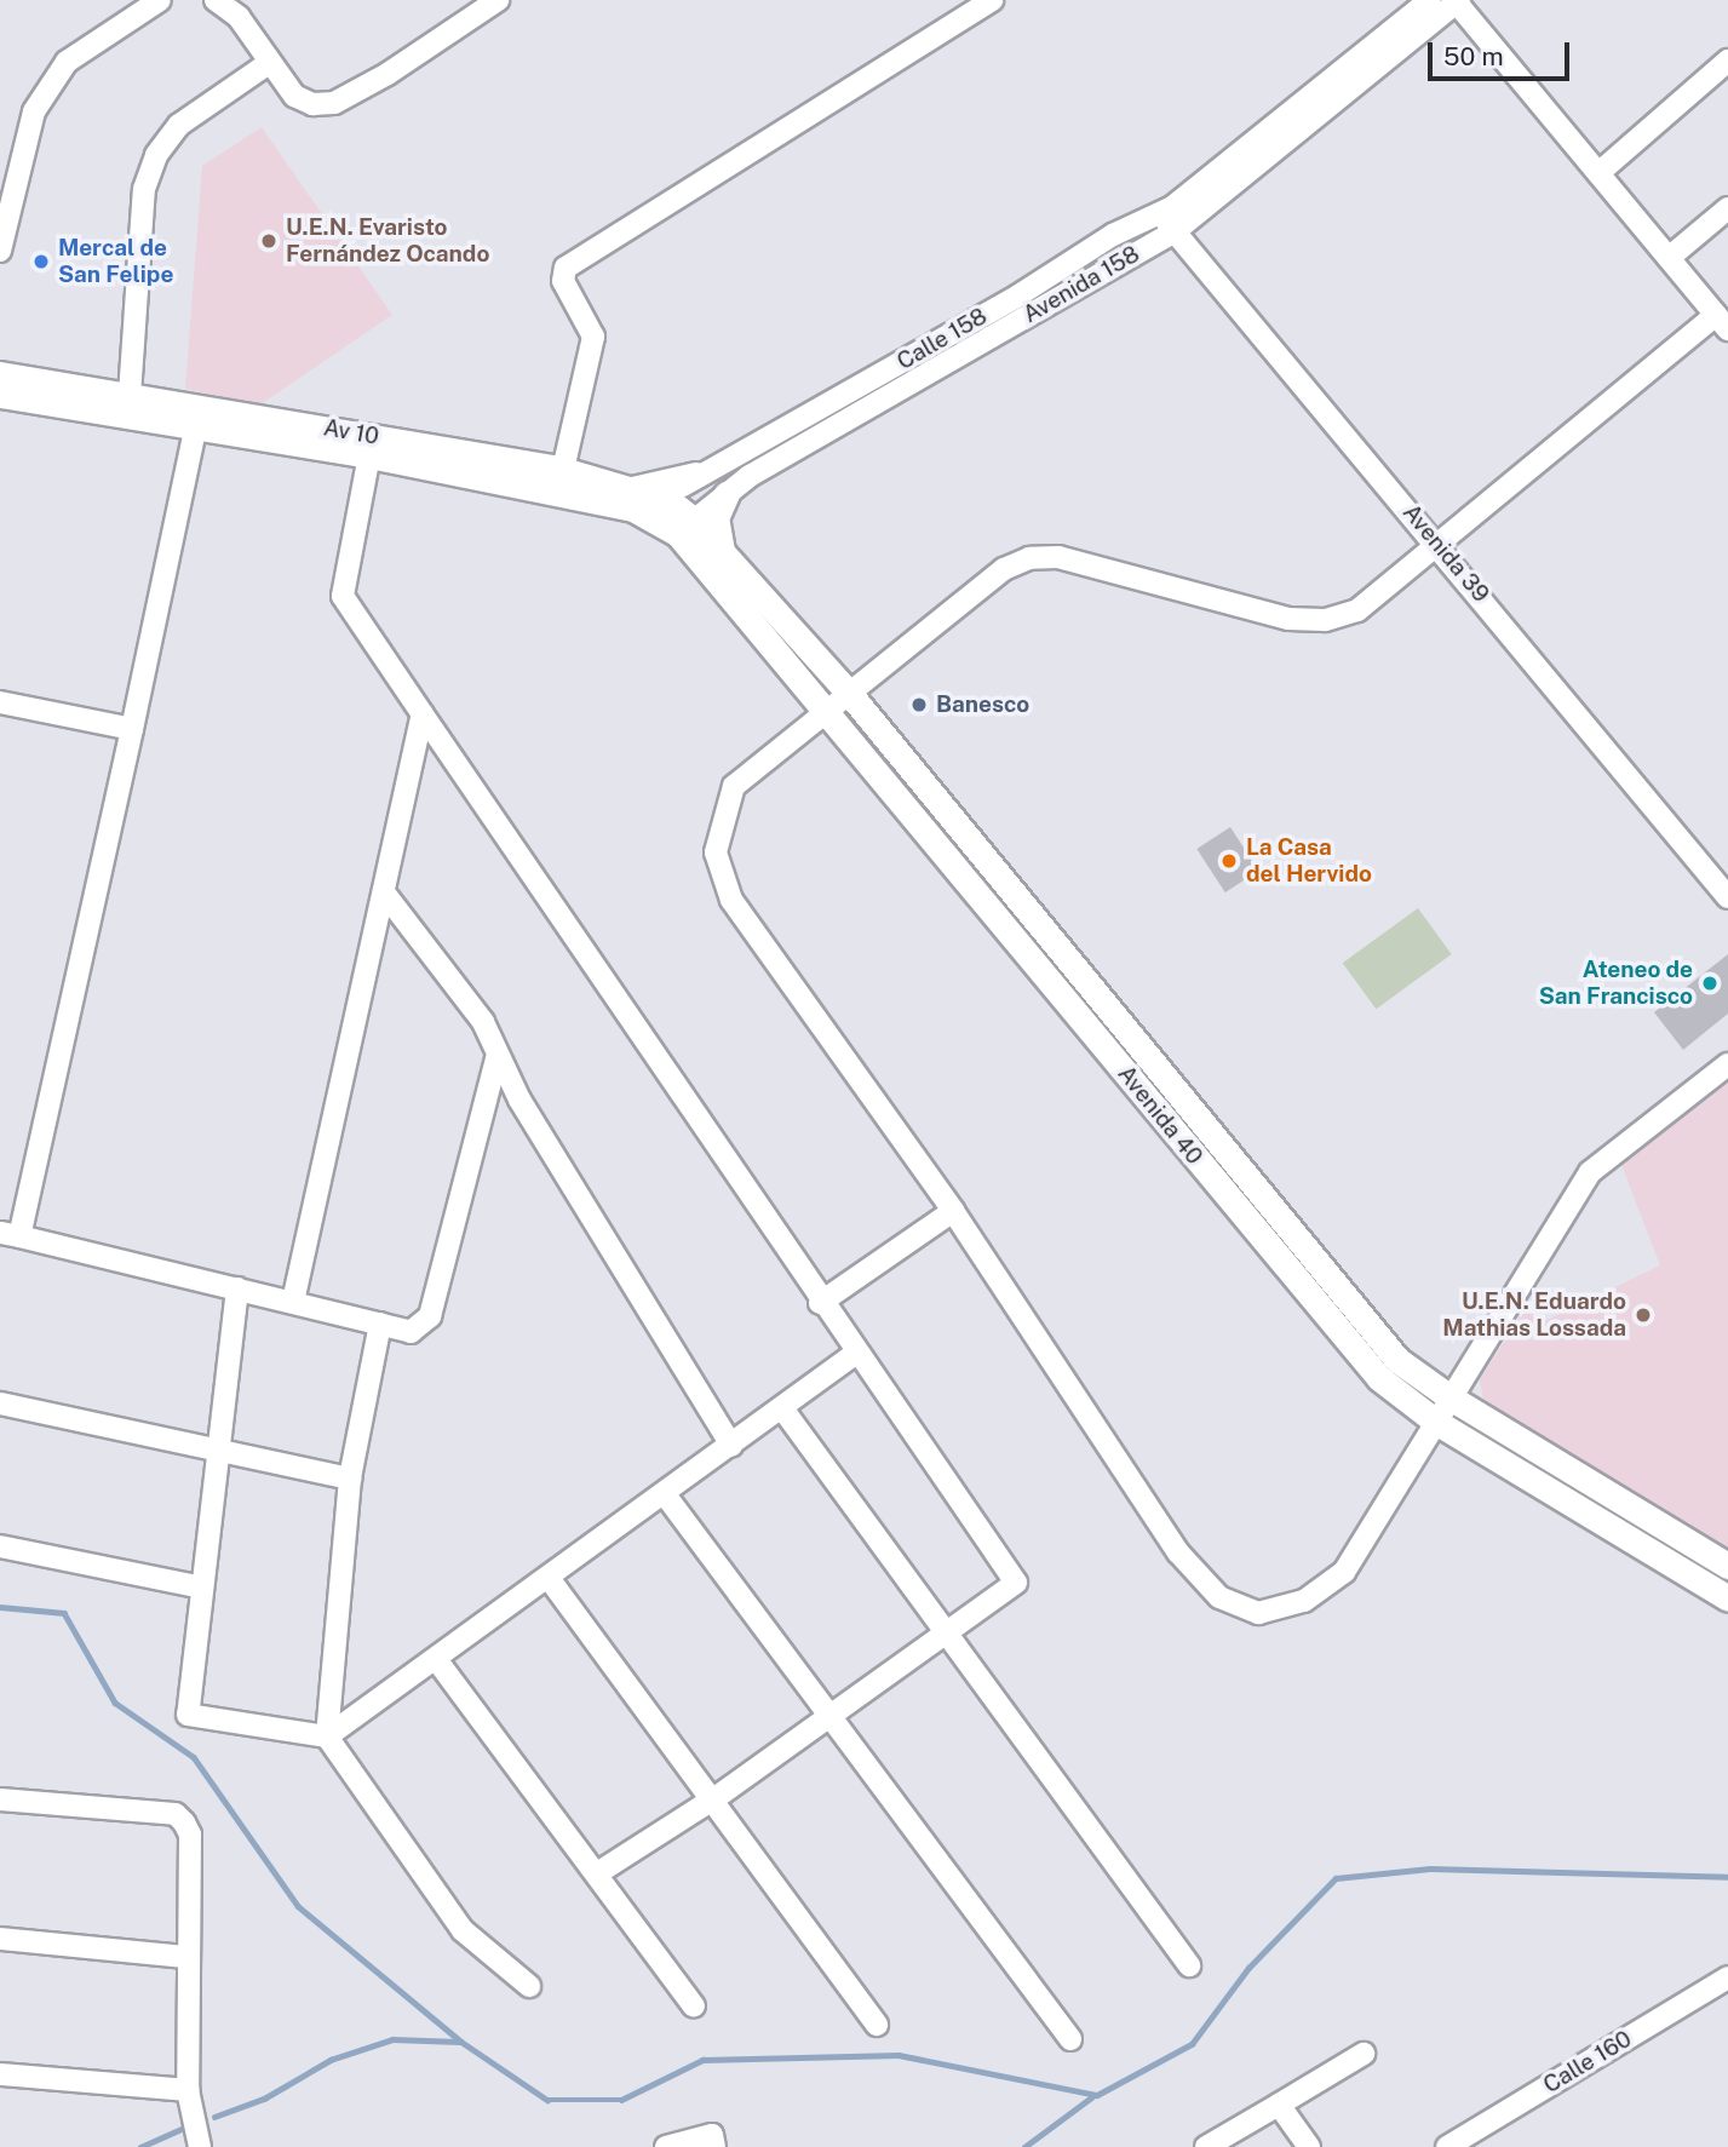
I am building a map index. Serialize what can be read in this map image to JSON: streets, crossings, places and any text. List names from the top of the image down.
{
  "streets": {
    "street": [
      "Avenida 158",
      "Calle 158",
      "Av 10",
      "Avenida 39",
      "Avenida 40",
      "Calle 160"
    ]
  },
  "crossings": [
    ["Avenida 158", "Calle 158"],
    ["Avenida 158", "Avenida 39"],
    ["Calle 158", "Av 10"],
    ["Calle 158", "Avenida 39"],
    ["Calle 158", "Avenida 40"],
    ["Av 10", "Avenida 40"]
  ],
  "places": [
    "U.E.N. Evaristo Fernández Ocando",
    "Mercal de San Felipe",
    "Banesco",
    "La Casa del Hervido",
    "Ateneo de San Francisco",
    "U.E.N. Eduardo Mathias Lossada"
  ],
  "scale_bar": "50 m"
}
